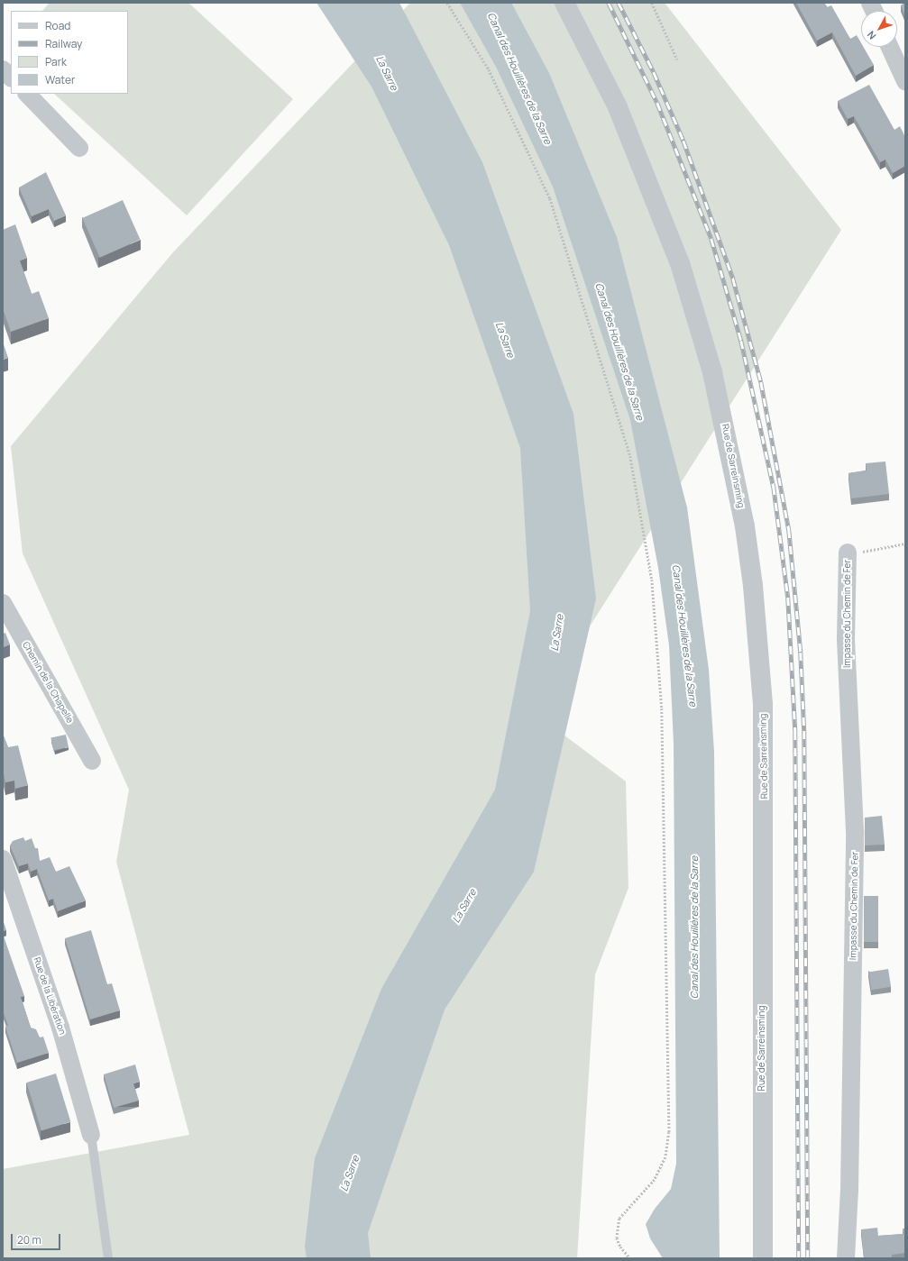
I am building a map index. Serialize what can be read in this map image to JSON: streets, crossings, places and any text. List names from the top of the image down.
{
  "streets": {
    "street": [
      "Rue de Sarreinsming",
      "Impasse du Chemin de Fer",
      "Chemin de la Chapelle",
      "Rue de la Libération"
    ]
  },
  "water": ["La Sarre", "Canal des Houillères de la Sarre"],
  "legend": [
    "Road",
    "Railway",
    "Park",
    "Water"
  ],
  "scale_bar": "20 m",
  "north": "bottom left"
}
